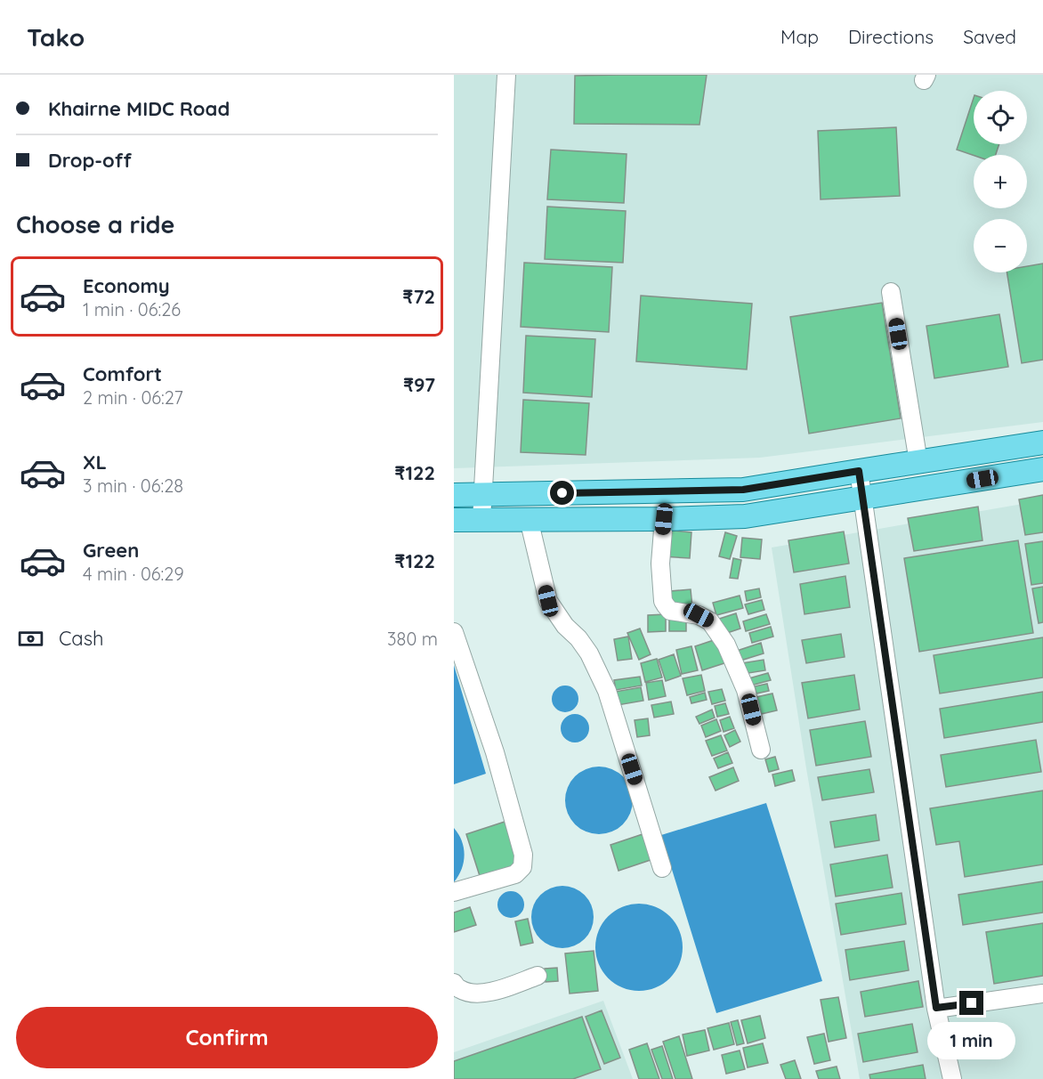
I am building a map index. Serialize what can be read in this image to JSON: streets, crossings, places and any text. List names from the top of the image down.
{
  "page": {
    "header": "Tako",
    "nav": ["Map", "Directions", "Saved"],
    "banner": ["Khairne MIDC Road", "Drop-off"],
    "map_buttons": ["+", "−"],
    "heading": "Choose a ride",
    "list": [
      {
        "name": "Economy",
        "note": "1 min · 06:26",
        "value": "₹72"
      },
      {
        "name": "Comfort",
        "note": "2 min · 06:27",
        "value": "₹97"
      },
      {
        "name": "XL",
        "note": "3 min · 06:28",
        "value": "₹122"
      },
      {
        "name": "Green",
        "note": "4 min · 06:29",
        "value": "₹122"
      }
    ],
    "pay": ["Cash", "380 m"],
    "buttons": "Confirm",
    "bubble": "1 min"
  }
}
